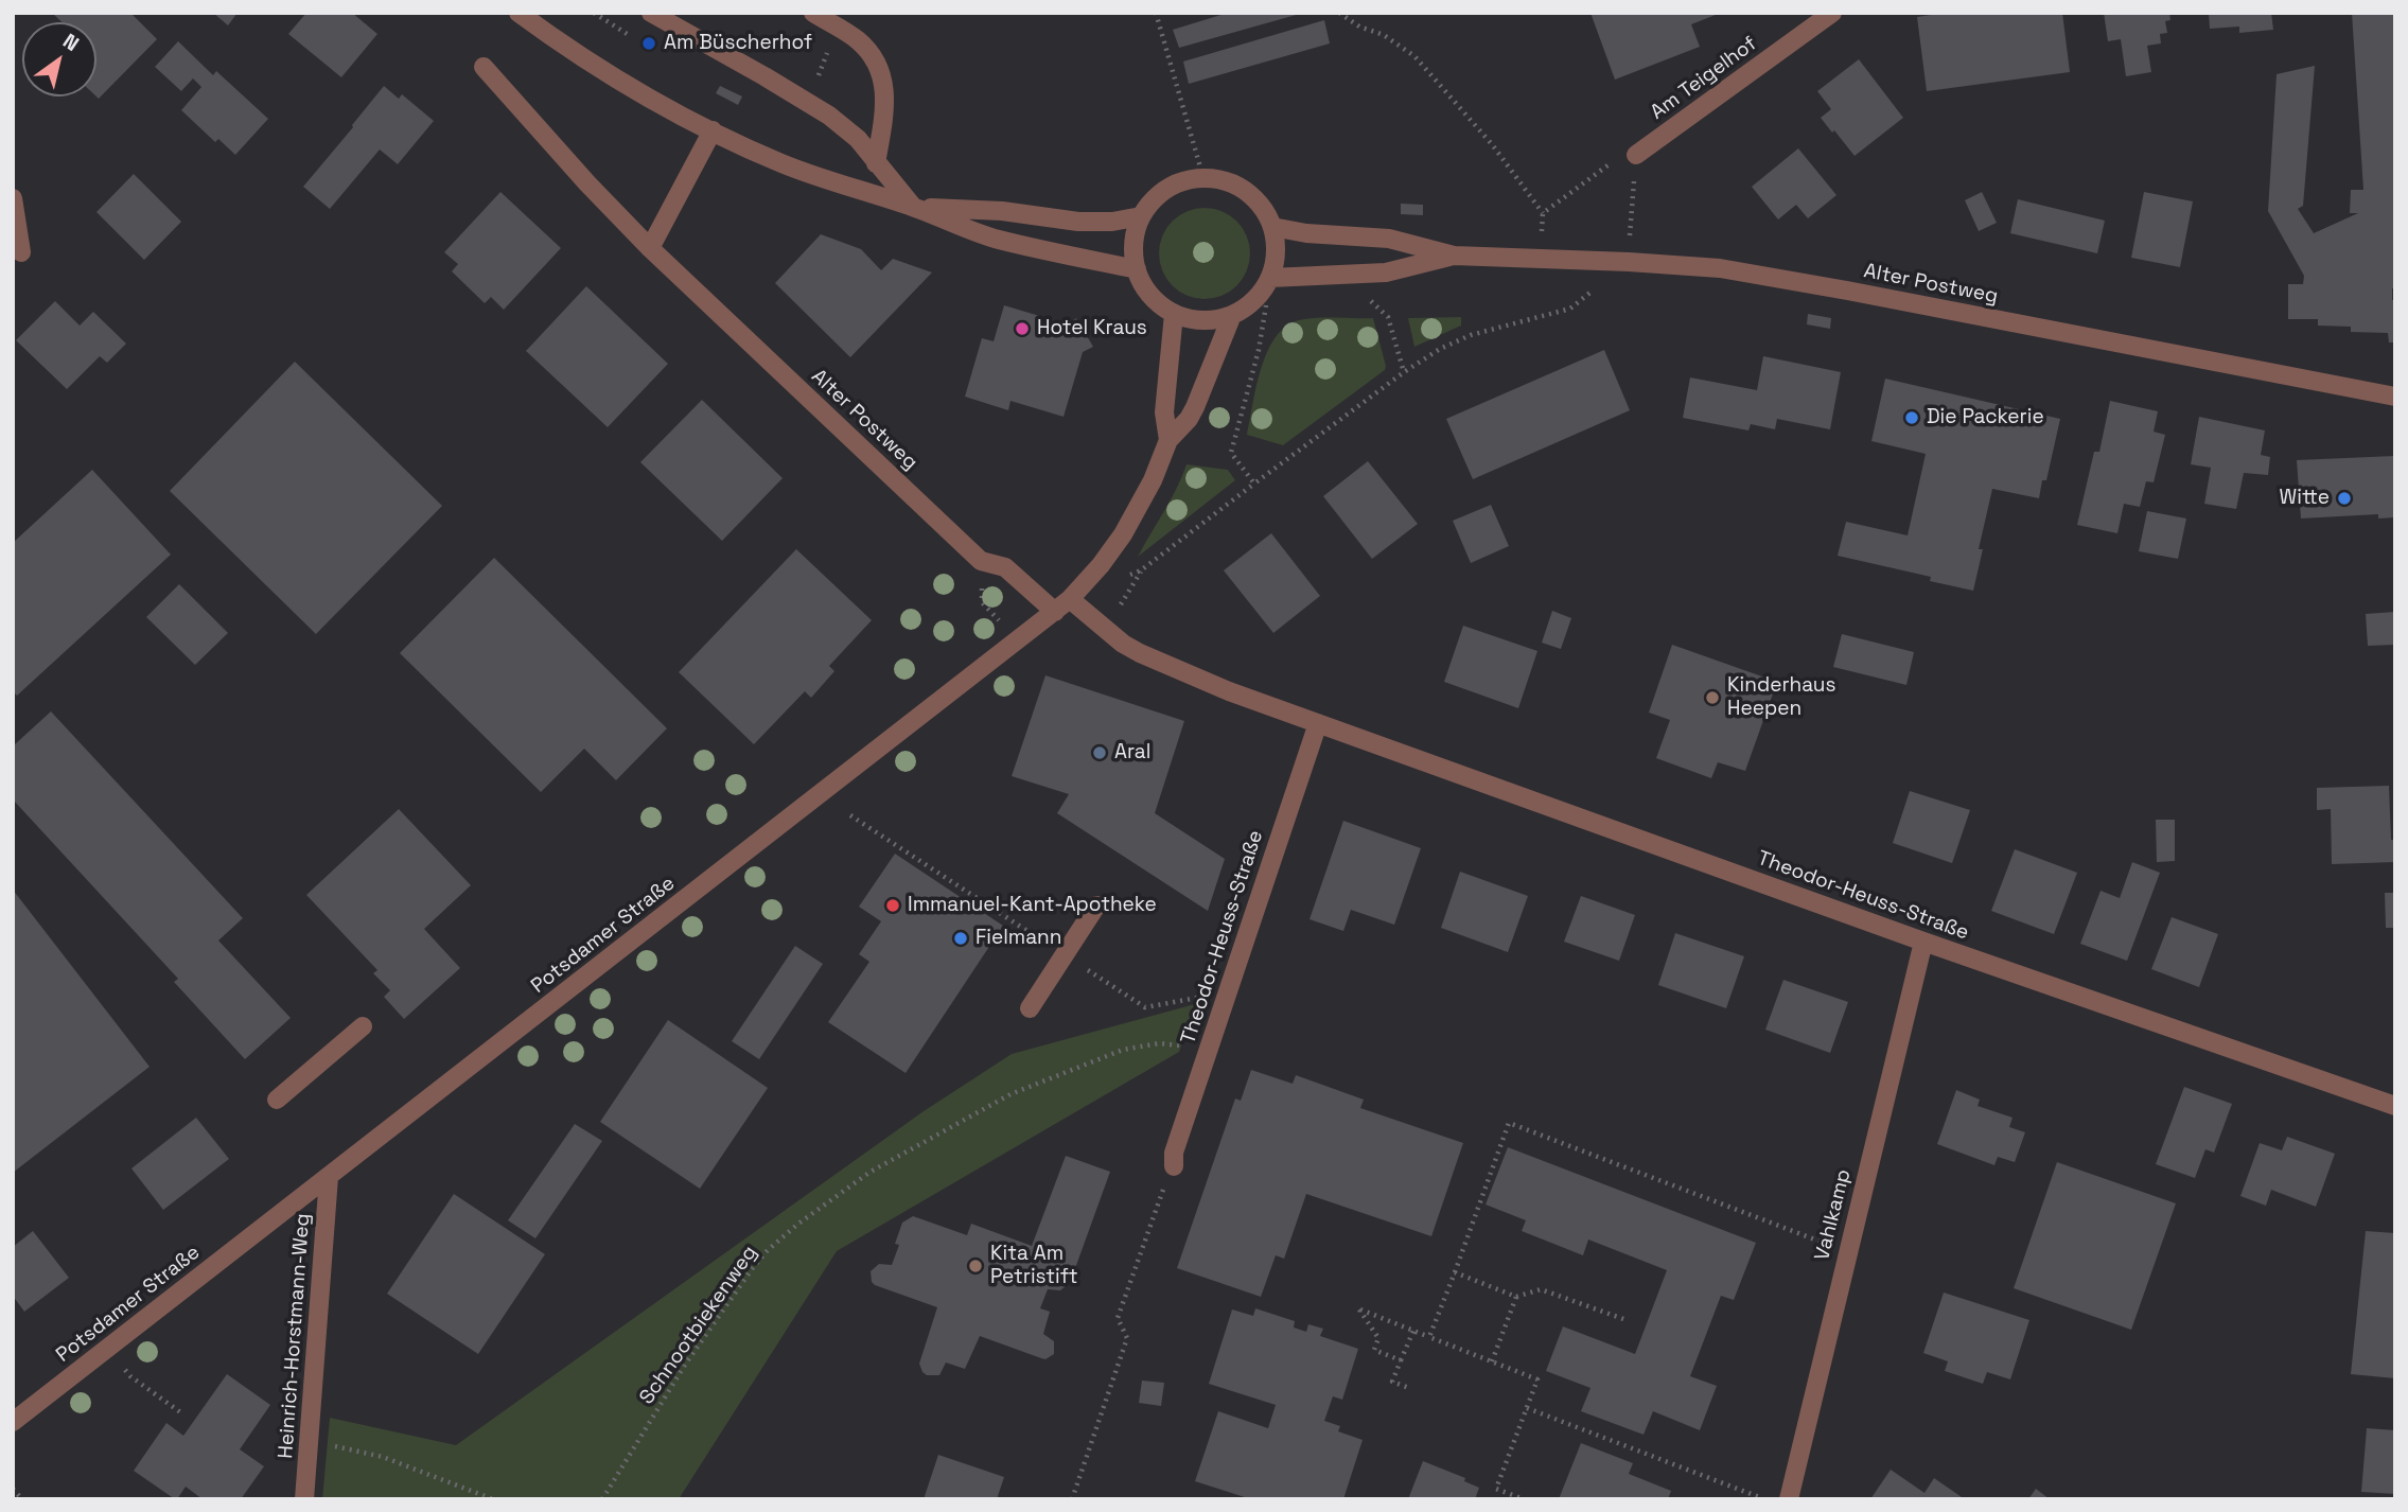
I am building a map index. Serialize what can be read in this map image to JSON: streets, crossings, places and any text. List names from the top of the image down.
{
  "streets": {
    "street": [
      "Am Teigelhof",
      "Alter Postweg",
      "Theodor-Heuss-Straße",
      "Potsdamer Straße",
      "Vahlkamp",
      "Heinrich-Horstmann-Weg"
    ],
    "path": ["Schnootbiekenweg"]
  },
  "crossings": [
    ["Alter Postweg", "Potsdamer Straße"],
    ["Theodor-Heuss-Straße", "Potsdamer Straße"],
    ["Theodor-Heuss-Straße", "Vahlkamp"],
    ["Theodor-Heuss-Straße", "Schnootbiekenweg"],
    ["Potsdamer Straße", "Heinrich-Horstmann-Weg"]
  ],
  "places": [
    "Am Büscherhof",
    "Hotel Kraus",
    "Die Packerie",
    "Witte",
    "Kinderhaus Heepen",
    "Aral",
    "Immanuel-Kant-Apotheke",
    "Fielmann",
    "Kita Am Petristift"
  ],
  "north": "top right"
}
